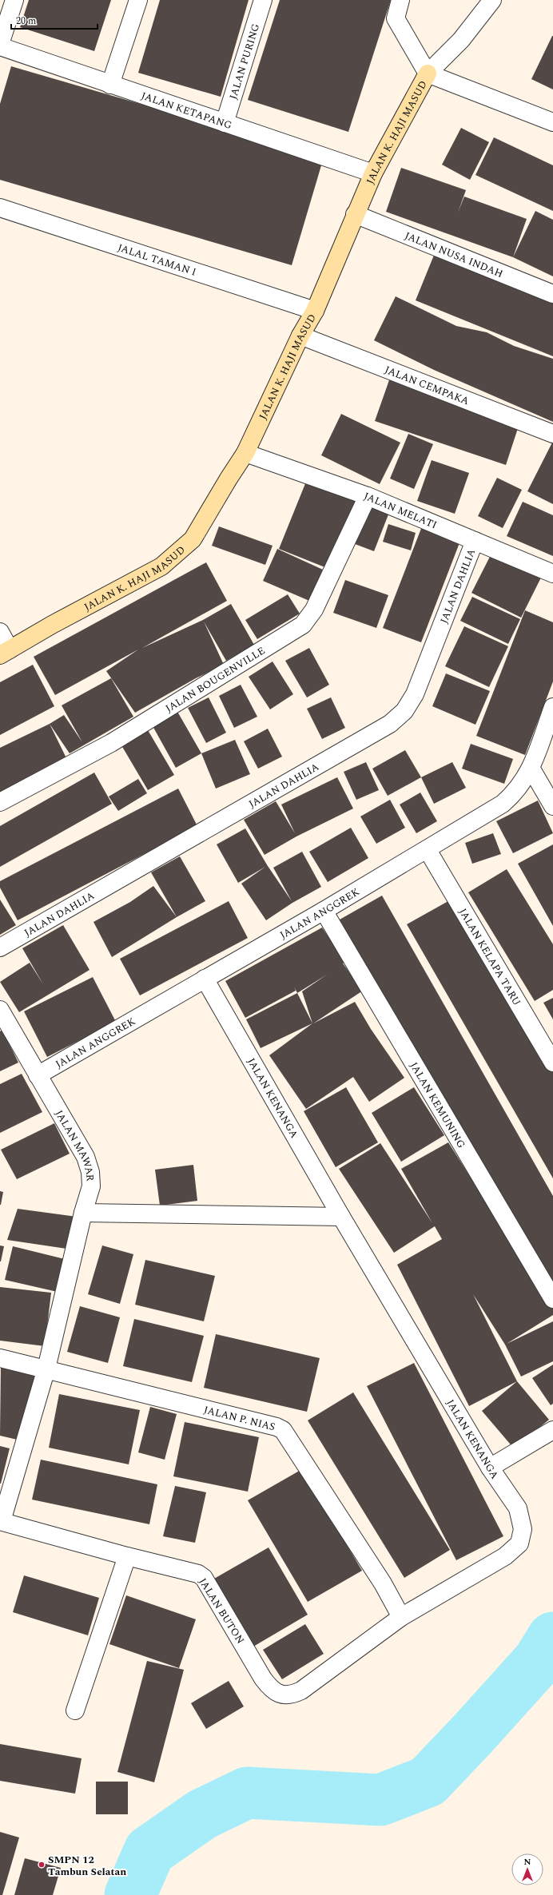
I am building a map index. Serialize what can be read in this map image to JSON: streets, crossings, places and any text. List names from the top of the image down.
{
  "streets": {
    "street": [
      "JALAN PURING",
      "JALAN KETAPANG",
      "JALAN K. HAJI MASUD",
      "JALAN NUSA INDAH",
      "JALAL TAMAN I",
      "JALAN CEMPAKA",
      "JALAN MELATI",
      "JALAN DAHLIA",
      "JALAN BOUGENVILLE",
      "JALAN ANGGREK",
      "JALAN KELAPA TARU",
      "JALAN KENANGA",
      "JALAN KEMUNING",
      "JALAN MAWAR",
      "JALAN P. NIAS",
      "JALAN BUTON"
    ]
  },
  "crossings": [
    ["JALAN PURING", "JALAN KETAPANG"],
    ["JALAN KETAPANG", "JALAN K. HAJI MASUD"],
    ["JALAN K. HAJI MASUD", "JALAN NUSA INDAH"],
    ["JALAN K. HAJI MASUD", "JALAL TAMAN I"],
    ["JALAN K. HAJI MASUD", "JALAN CEMPAKA"],
    ["JALAN K. HAJI MASUD", "JALAN MELATI"],
    ["JALAN MELATI", "JALAN DAHLIA"],
    ["JALAN MELATI", "JALAN BOUGENVILLE"],
    ["JALAN ANGGREK", "JALAN KELAPA TARU"],
    ["JALAN ANGGREK", "JALAN KENANGA"],
    ["JALAN ANGGREK", "JALAN KEMUNING"],
    ["JALAN ANGGREK", "JALAN MAWAR"],
    ["JALAN KENANGA", "JALAN P. NIAS"],
    ["JALAN KENANGA", "JALAN BUTON"],
    ["JALAN MAWAR", "JALAN P. NIAS"],
    ["JALAN MAWAR", "JALAN BUTON"],
    ["JALAN P. NIAS", "JALAN BUTON"]
  ],
  "places": ["SMPN 12 Tambun Selatan"],
  "scale_bar": "20 m",
  "north": "top"
}
